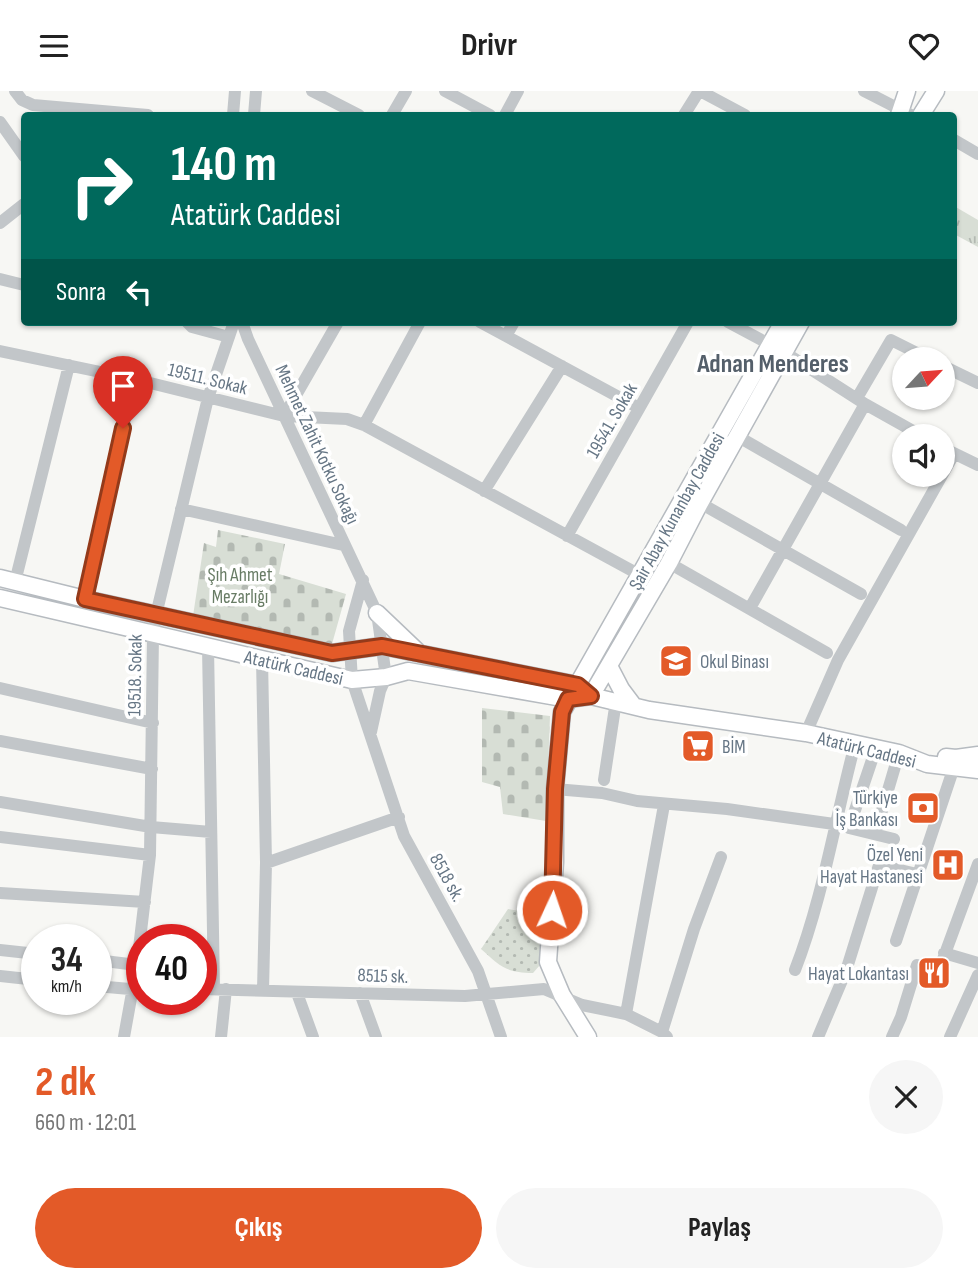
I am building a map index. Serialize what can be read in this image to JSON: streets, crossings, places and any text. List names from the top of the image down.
{
  "streets": {
    "street": [
      "19511. Sokak",
      "19541. Sokak",
      "Mehmet Zahit Kotku Sokağı",
      "Şair Abay Kunanbay Caddesi",
      "Atatürk Caddesi",
      "19518. Sokak",
      "8518 sk.",
      "8515 sk."
    ]
  },
  "crossings": [
    ["19511. Sokak", "19541. Sokak"],
    ["19511. Sokak", "Mehmet Zahit Kotku Sokağı"],
    ["19511. Sokak", "Şair Abay Kunanbay Caddesi"],
    ["19511. Sokak", "19518. Sokak"],
    ["Mehmet Zahit Kotku Sokağı", "Atatürk Caddesi"],
    ["Mehmet Zahit Kotku Sokağı", "19518. Sokak"],
    ["Mehmet Zahit Kotku Sokağı", "8518 sk."],
    ["Şair Abay Kunanbay Caddesi", "Atatürk Caddesi"],
    ["Şair Abay Kunanbay Caddesi", "8515 sk."],
    ["Atatürk Caddesi", "19518. Sokak"],
    ["Atatürk Caddesi", "8518 sk."],
    ["8518 sk.", "8515 sk."]
  ],
  "districts": ["Adnan Menderes"],
  "parks": ["Şıh Ahmet Mezarlığı"],
  "places": {
    "school or university": ["Okul Binası"],
    "supermarket": ["BİM"],
    "bank": ["Türkiye İş Bankası"],
    "hospital": ["Özel Yeni Hayat Hastanesi"],
    "restaurant": ["Hayat Lokantası"]
  },
  "north": "top right",
  "page": {
    "header": "Drivr",
    "turn": ["140 m", "Atatürk Caddesi"],
    "then": "Sonra",
    "speed": "34 km/h",
    "limit": "40",
    "heading": ["2 dk", "660 m · 12:01"],
    "buttons": ["Çıkış", "Paylaş"]
  }
}
